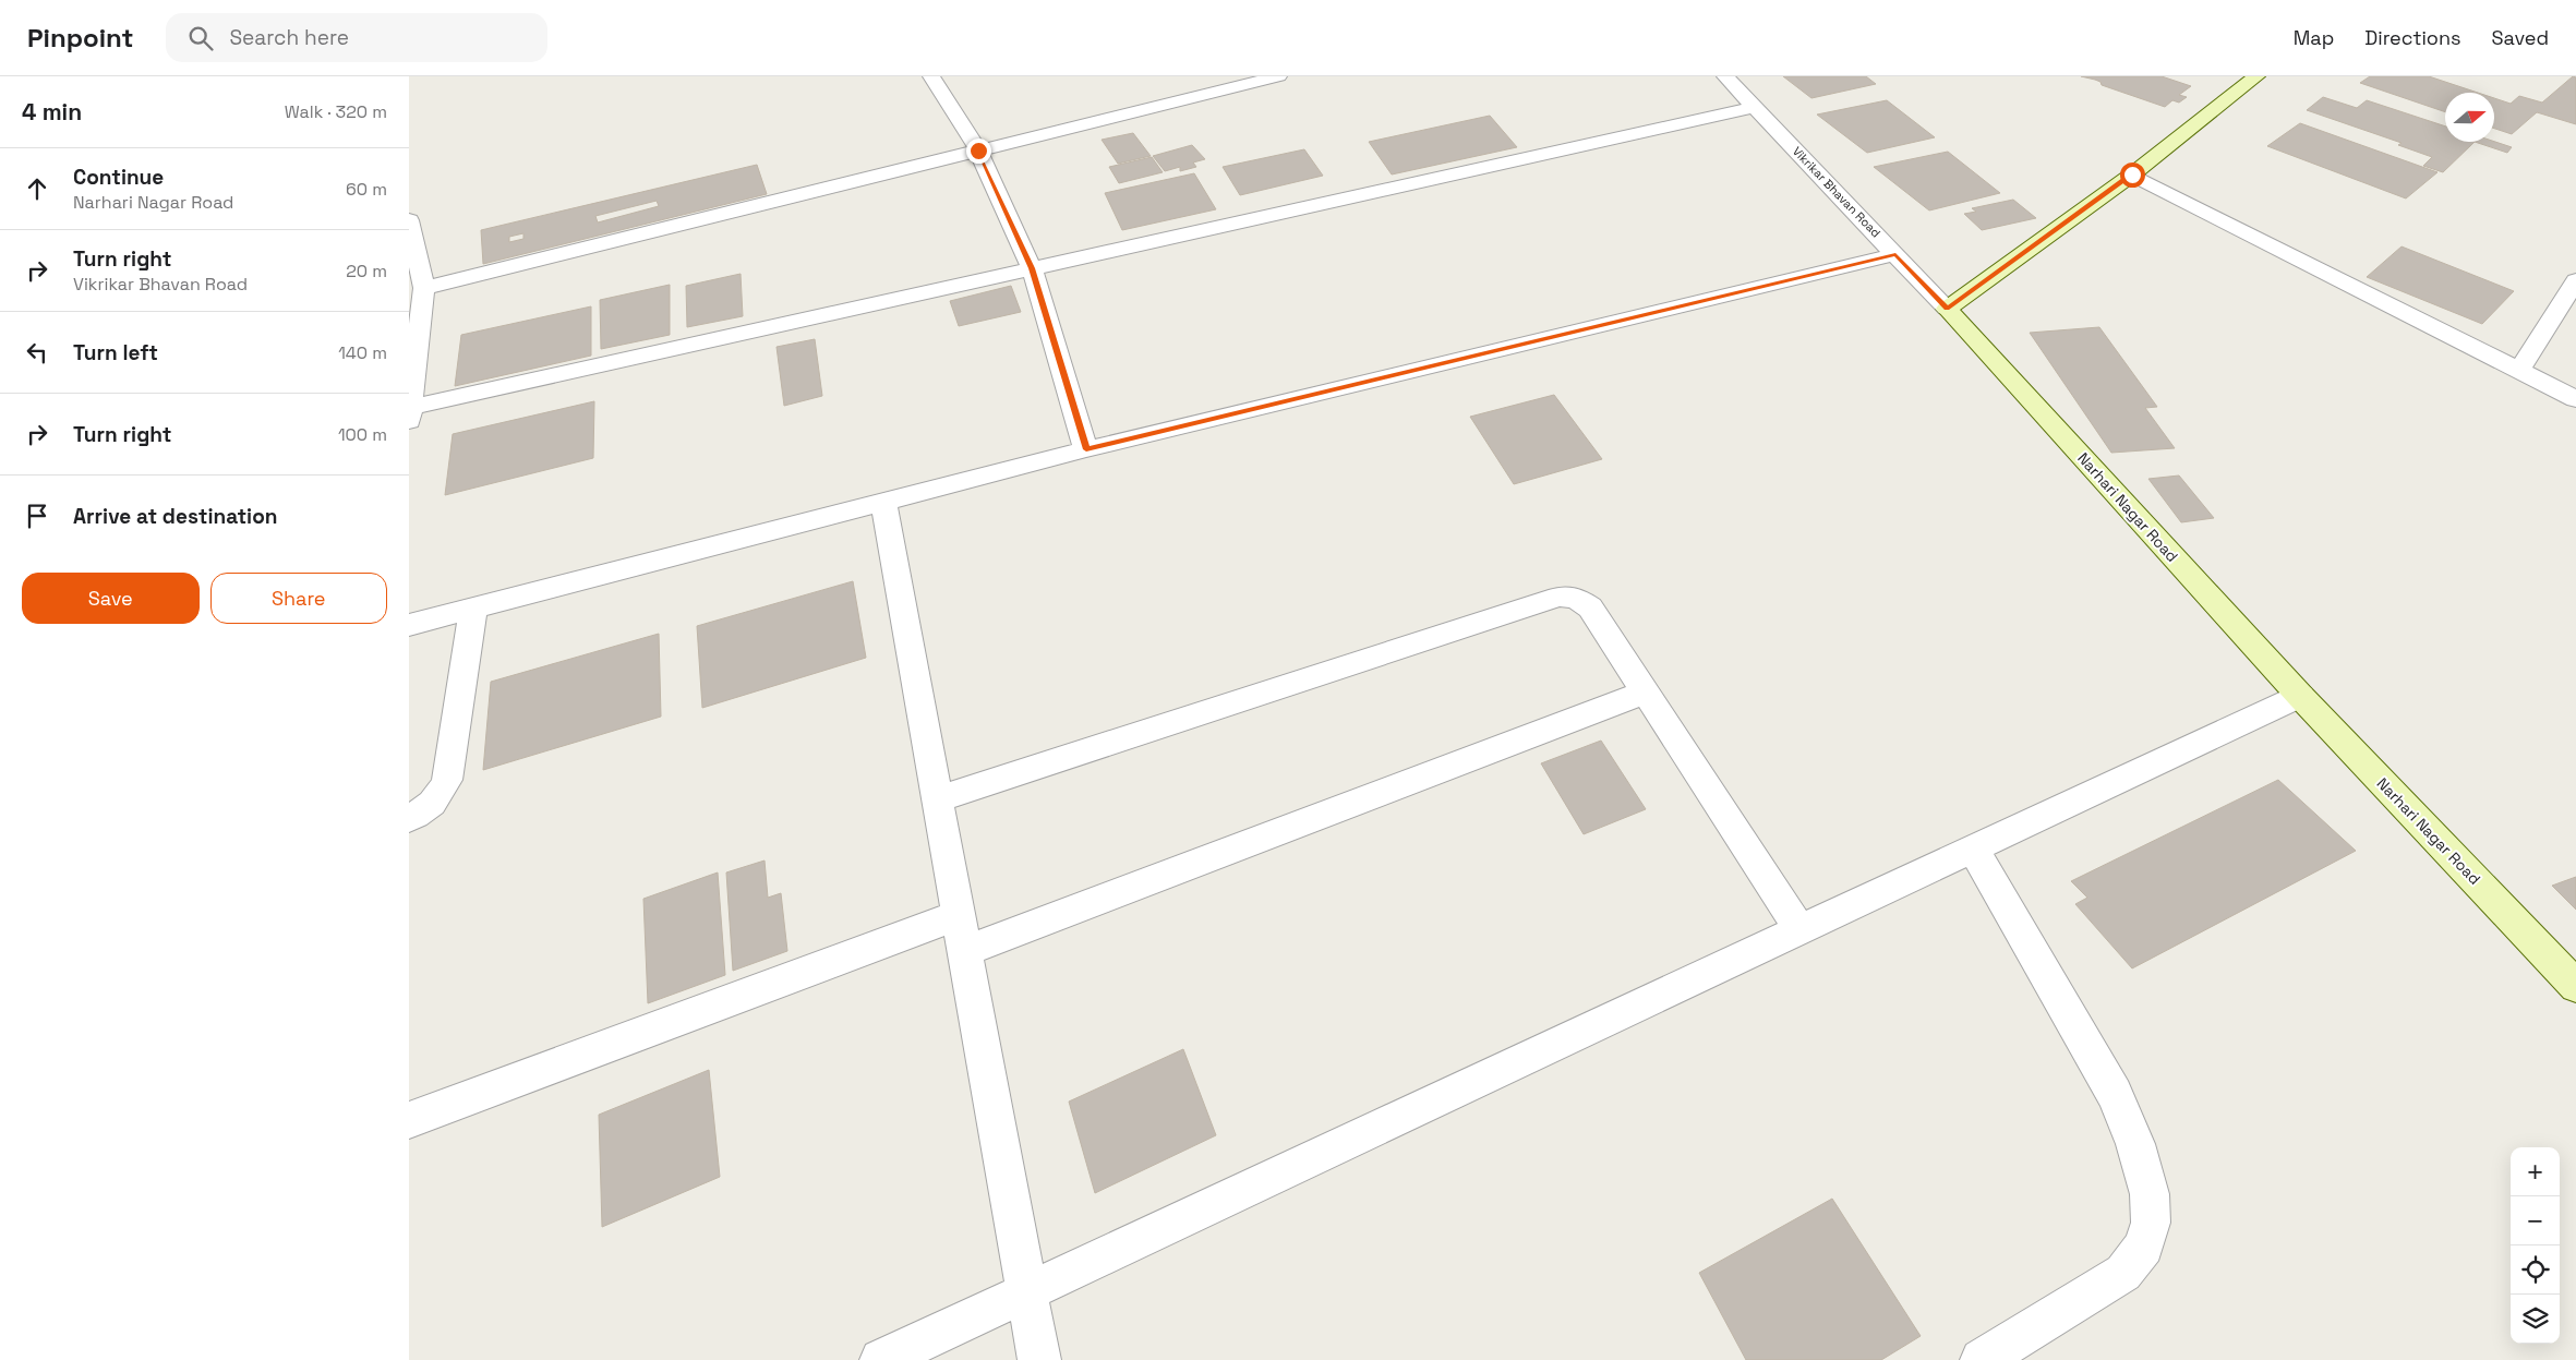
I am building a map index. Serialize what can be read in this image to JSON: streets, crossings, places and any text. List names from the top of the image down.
{
  "streets": {
    "street": ["Vikrikar Bhavan Road", "Narhari Nagar Road"]
  },
  "crossings": [
    ["Vikrikar Bhavan Road", "Narhari Nagar Road"]
  ],
  "north": "right",
  "page": {
    "header": "Pinpoint",
    "search": "Search here",
    "nav": ["Map", "Directions", "Saved"],
    "heading": ["4 min", "Walk · 320 m"],
    "list": [
      ["Continue", "Narhari Nagar Road", "60 m"],
      ["Turn right", "Vikrikar Bhavan Road", "20 m"],
      ["Turn left", "140 m"],
      ["Turn right", "100 m"],
      "Arrive at destination"
    ],
    "buttons": ["Save", "Share"],
    "map_buttons": ["+", "−"]
  }
}
